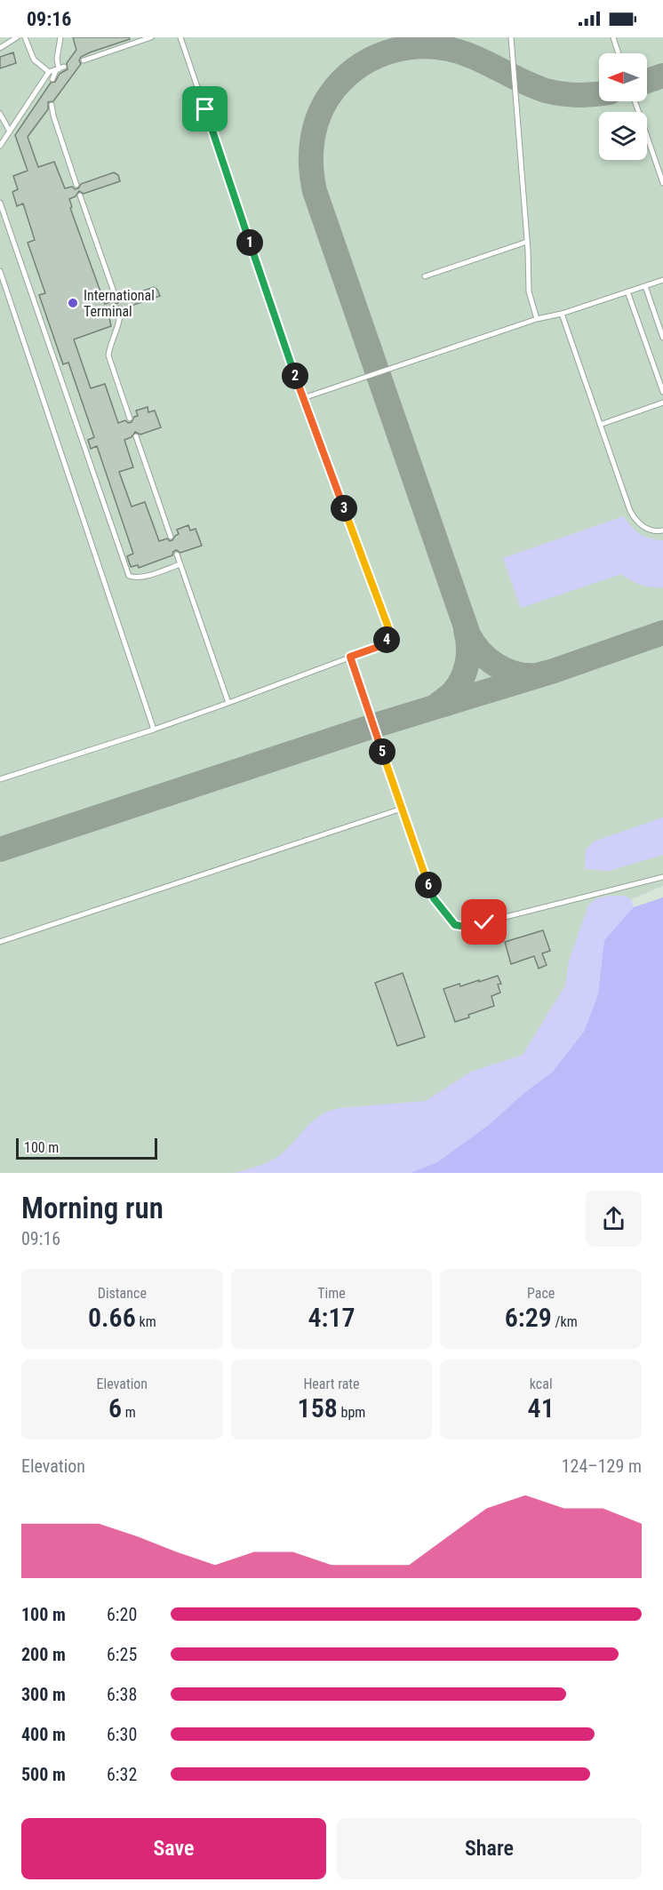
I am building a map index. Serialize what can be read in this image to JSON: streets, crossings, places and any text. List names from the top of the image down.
{
  "places": ["International Terminal"],
  "scale_bar": "100 m",
  "north": "left",
  "page": {
    "status": "09:16",
    "pins": [
      "1",
      "2",
      "3",
      "4",
      "5",
      "6"
    ],
    "scale": "100 m",
    "heading": ["Morning run", "09:16"],
    "stats": [
      ["Distance", "0.66 km"],
      ["Time", "4:17"],
      ["Pace", "6:29 /km"],
      ["Elevation", "6 m"],
      ["Heart rate", "158 bpm"],
      ["kcal", "41"]
    ],
    "chart": ["Elevation", "124–129 m"],
    "list": [
      {
        "name": "100 m",
        "note": "6:20"
      },
      {
        "name": "200 m",
        "note": "6:25"
      },
      {
        "name": "300 m",
        "note": "6:38"
      },
      {
        "name": "400 m",
        "note": "6:30"
      },
      {
        "name": "500 m",
        "note": "6:32"
      }
    ],
    "buttons": ["Save", "Share"]
  }
}
